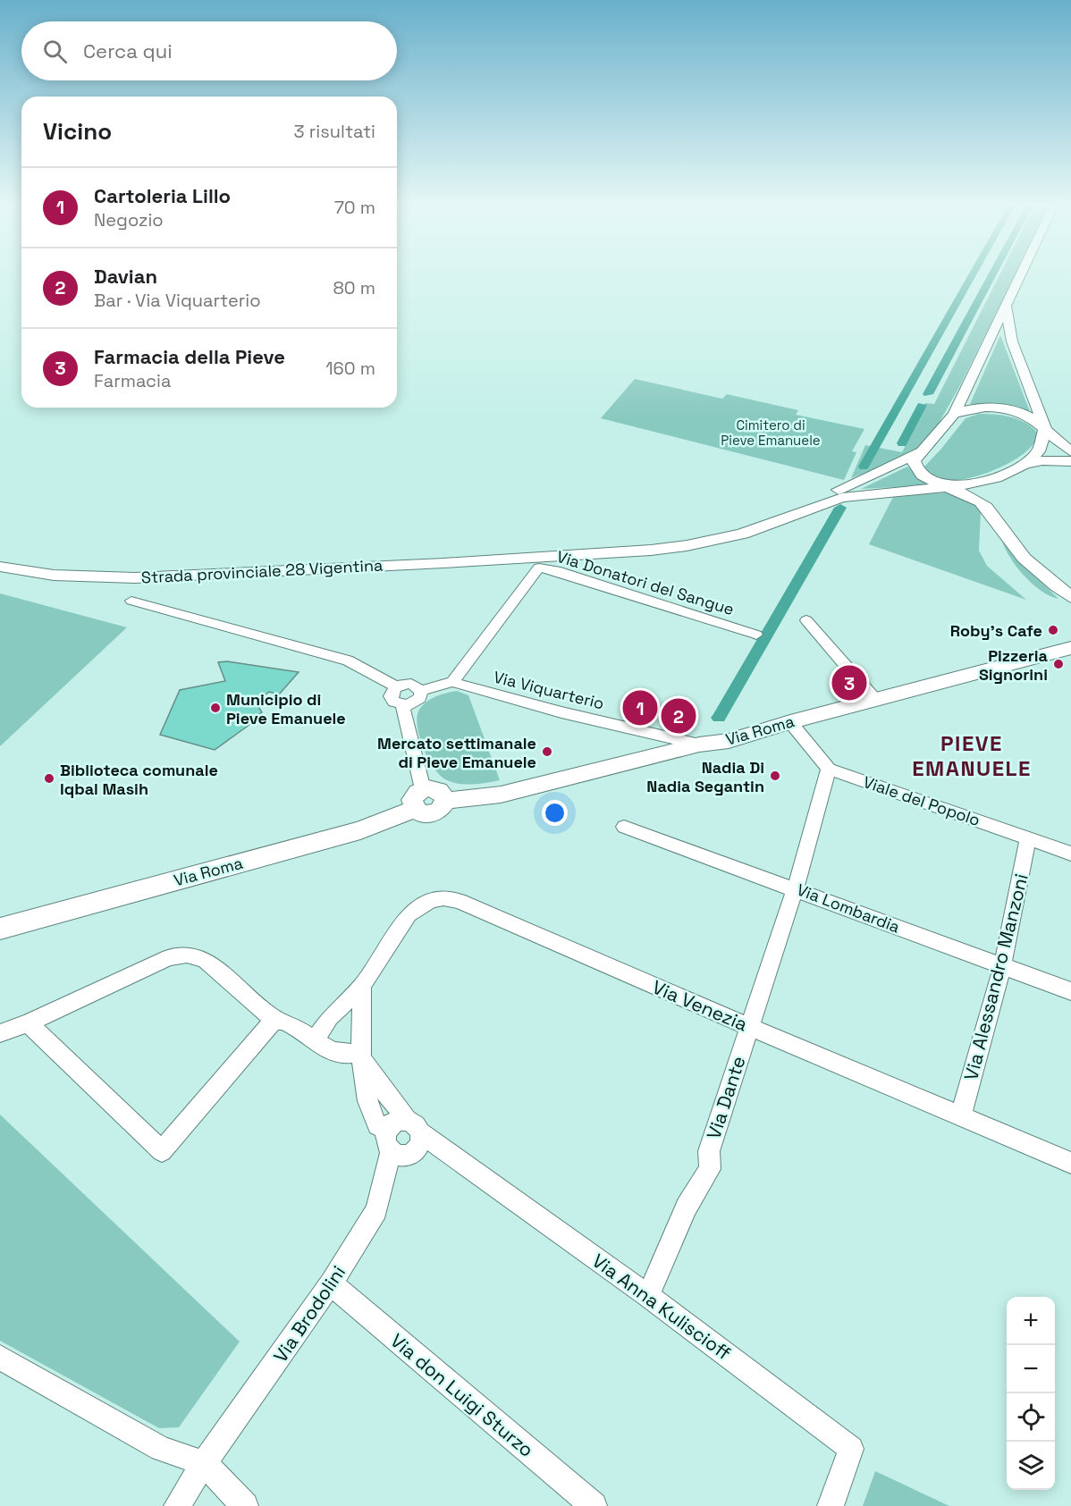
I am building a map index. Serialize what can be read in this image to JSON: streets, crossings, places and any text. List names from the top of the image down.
{
  "streets": {
    "main road": ["Strada provinciale 28 Vigentina", "Via Roma"],
    "street": [
      "Via Donatori del Sangue",
      "Via Viquarterio",
      "Viale del Popolo",
      "Via Lombardia",
      "Via Alessandro Manzoni",
      "Via Venezia",
      "Via Dante",
      "Via Anna Kuliscioff",
      "Via Brodolini",
      "Via don Luigi Sturzo"
    ]
  },
  "crossings": [
    ["Via Donatori del Sangue", "Via Viquarterio"],
    ["Via Viquarterio", "Via Roma"],
    ["Viale del Popolo", "Via Alessandro Manzoni"],
    ["Viale del Popolo", "Via Dante"],
    ["Via Lombardia", "Via Alessandro Manzoni"],
    ["Via Lombardia", "Via Dante"],
    ["Via Alessandro Manzoni", "Via Venezia"],
    ["Via Venezia", "Via Dante"],
    ["Via Dante", "Via Anna Kuliscioff"],
    ["Via Anna Kuliscioff", "Via Brodolini"],
    ["Via Brodolini", "Via don Luigi Sturzo"]
  ],
  "districts": ["PIEVE EMANUELE"],
  "parks": ["Cimitero di Pieve Emanuele"],
  "places": [
    "Roby's Cafe",
    "Pizzeria Signorini",
    "Municipio di Pieve Emanuele",
    "Mercato settimanale di Pieve Emanuele",
    "Nadia Di Nadia Segantin",
    "Biblioteca comunale Iqbal Masih"
  ],
  "page": {
    "search": "Cerca qui",
    "heading": ["Vicino", "3 risultati"],
    "list": [
      {
        "mark": "1",
        "name": "Cartoleria Lillo",
        "note": "Negozio",
        "value": "70 m"
      },
      {
        "mark": "2",
        "name": "Davian",
        "note": "Bar · Via Viquarterio",
        "value": "80 m"
      },
      {
        "mark": "3",
        "name": "Farmacia della Pieve",
        "note": "Farmacia",
        "value": "160 m"
      }
    ],
    "pins": ["3", "1", "2"],
    "map_buttons": ["+", "−"]
  }
}
